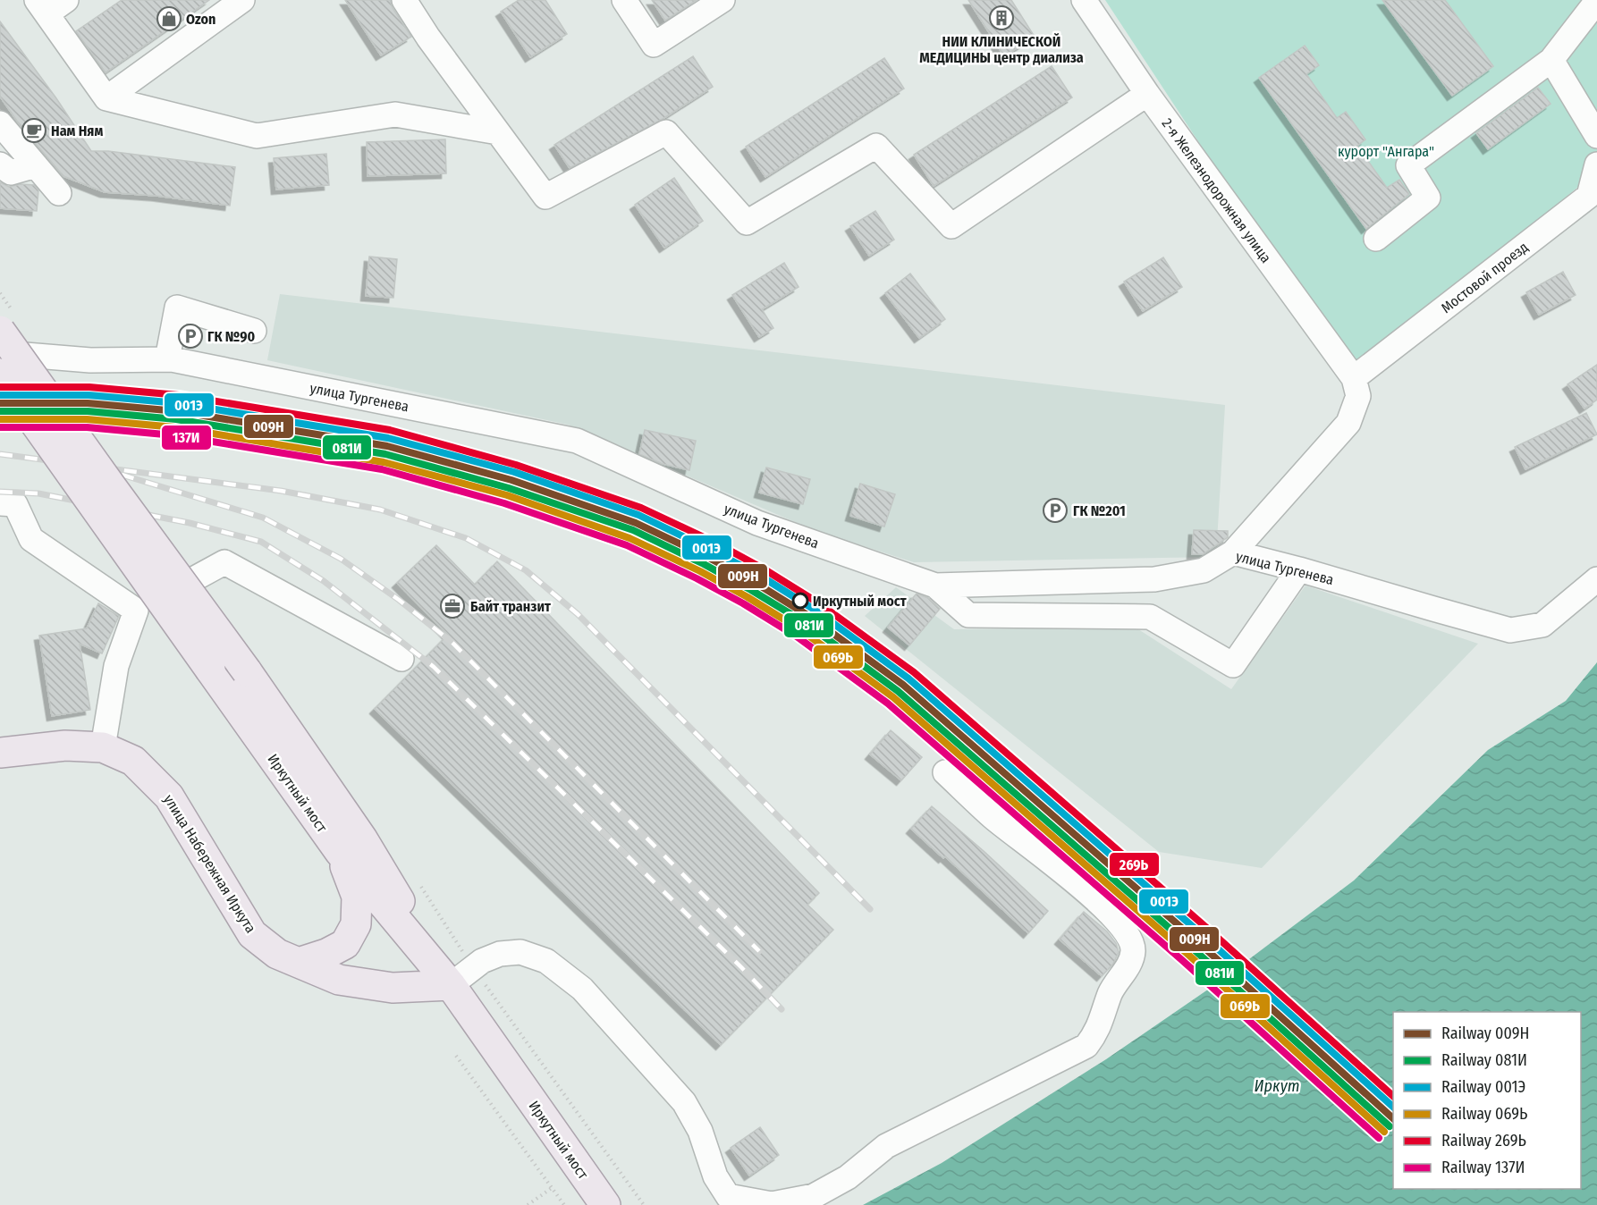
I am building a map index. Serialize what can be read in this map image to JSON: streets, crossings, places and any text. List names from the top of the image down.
{
  "streets": {
    "main road": ["Иркутный мост", "улица Набережная Иркута"],
    "street": ["2-я Железнодорожная улица", "Мостовой проезд", "улица Тургенева"]
  },
  "crossings": [
    ["2-я Железнодорожная улица", "Мостовой проезд"],
    ["Иркутный мост", "улица Набережная Иркута"]
  ],
  "water": ["Иркут"],
  "parks": ["курорт \"Ангара\""],
  "places": {
    "building": ["НИИ КЛИНИЧЕСКОЙ МЕДИЦИНЫ центр диализа"],
    "shop": ["Ozon"],
    "cafe": ["Нам Ням"],
    "parking": ["ГК №90", "ГК №201"],
    "other": ["Иркутный мост"],
    "office": ["Байт транзит"]
  },
  "lines": [
    "rail line 269Ь",
    "rail line 001Э",
    "rail line 009Н",
    "rail line 081И",
    "rail line 069Ь",
    "rail line 137И"
  ],
  "legend": [
    "Railway 009Н",
    "Railway 081И",
    "Railway 001Э",
    "Railway 069Ь",
    "Railway 269Ь",
    "Railway 137И"
  ]
}
